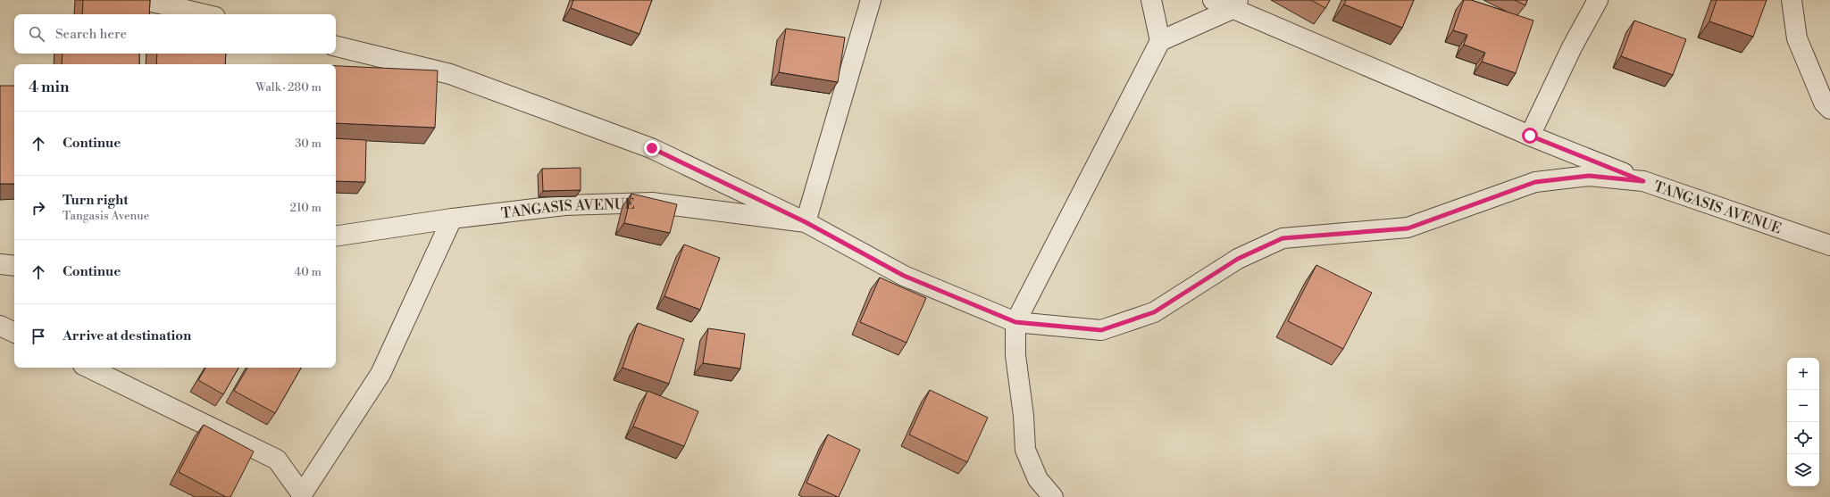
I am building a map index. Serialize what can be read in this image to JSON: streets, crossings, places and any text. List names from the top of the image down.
{
  "streets": {
    "street": ["TANGASIS AVENUE"]
  },
  "page": {
    "search": "Search here",
    "heading": ["4 min", "Walk · 280 m"],
    "list": [
      ["Continue", "30 m"],
      ["Turn right", "Tangasis Avenue", "210 m"],
      ["Continue", "40 m"],
      "Arrive at destination"
    ],
    "map_buttons": ["+", "−"]
  }
}
